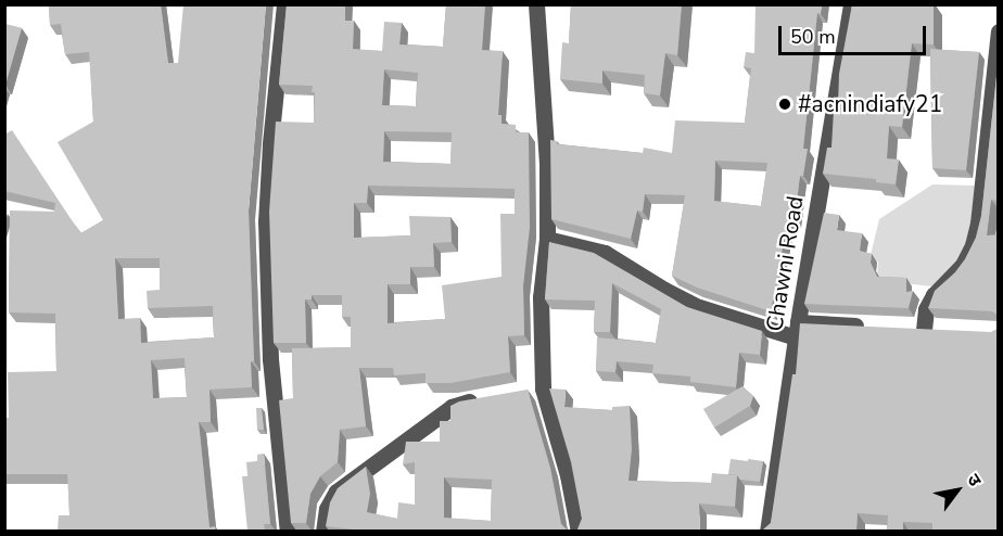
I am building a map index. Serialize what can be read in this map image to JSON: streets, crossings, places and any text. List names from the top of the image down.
{
  "streets": {
    "street": ["Chawni Road"]
  },
  "places": ["#acnindiafy21"],
  "scale_bar": "50 m",
  "north": "top right"
}
